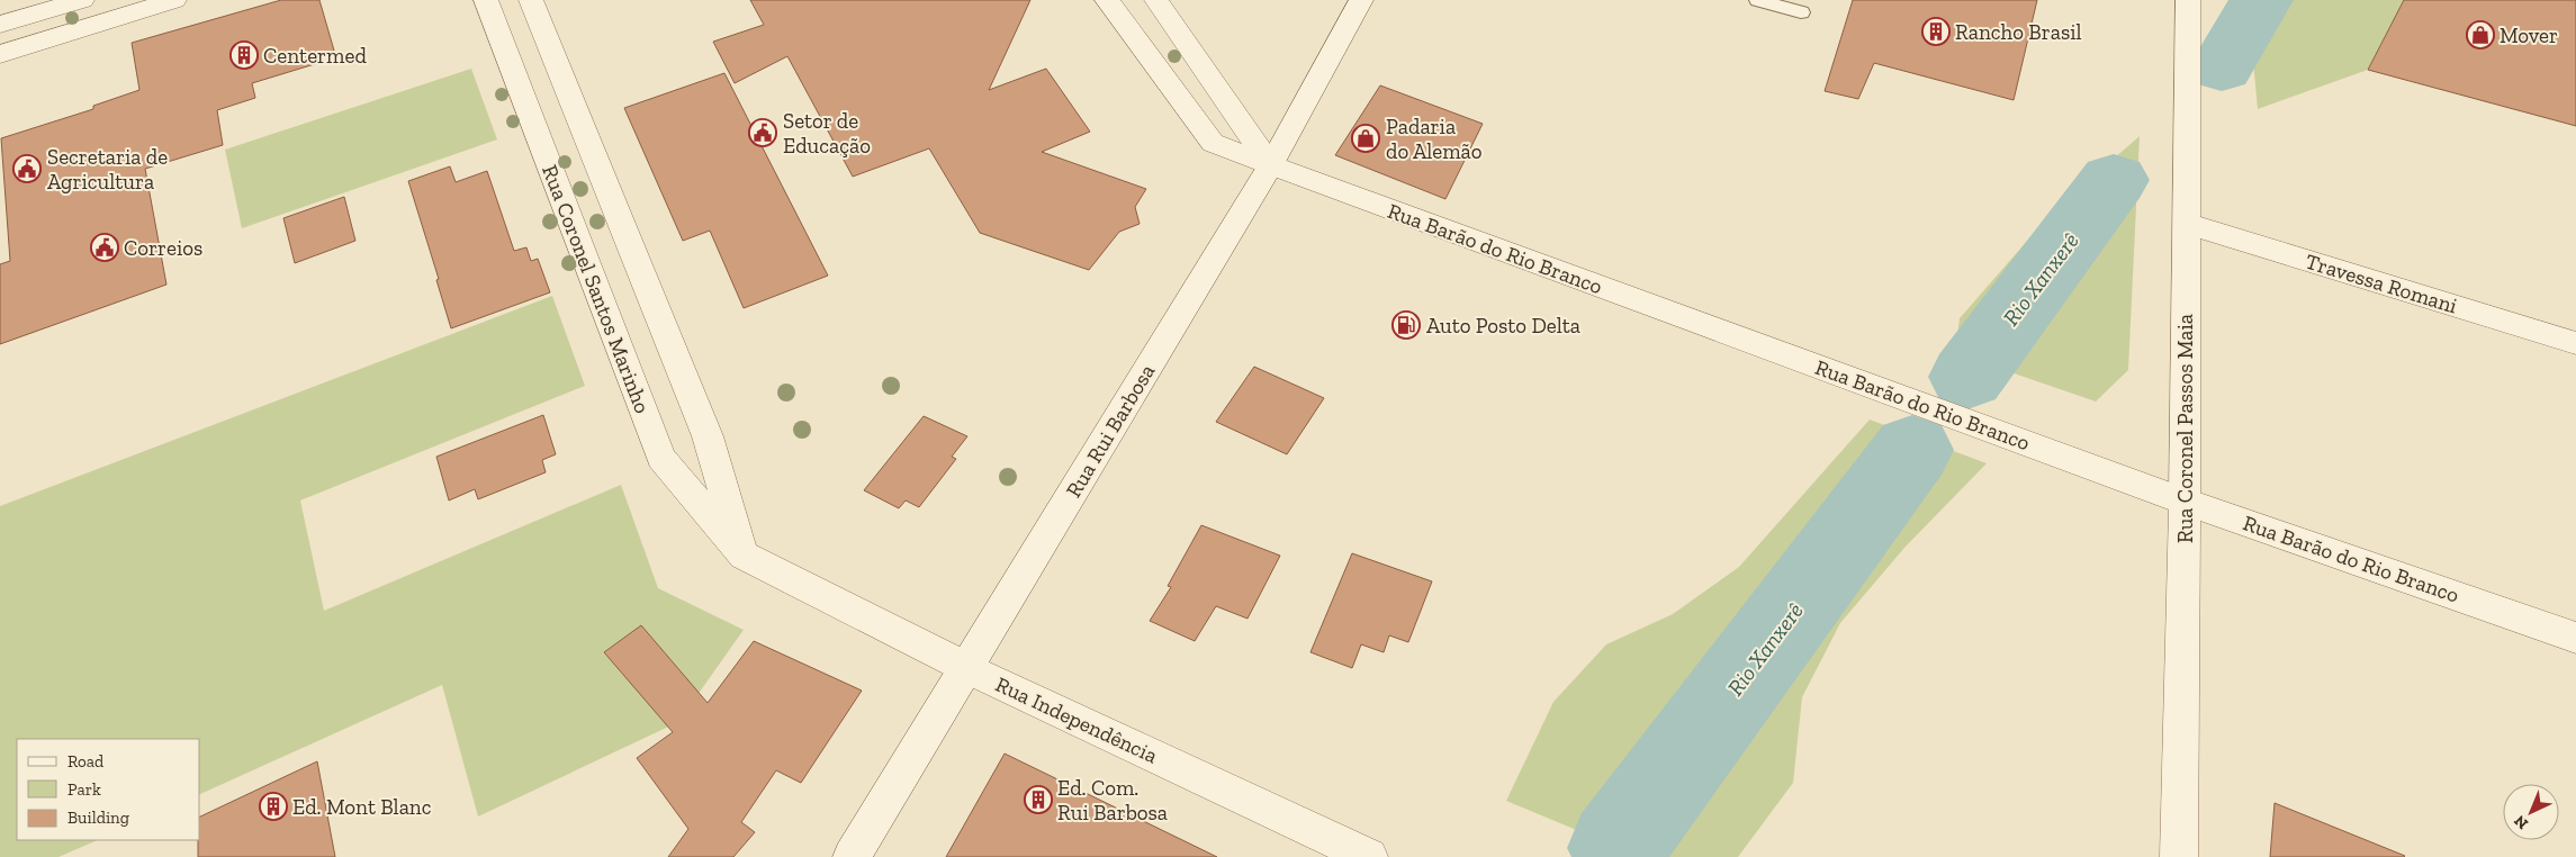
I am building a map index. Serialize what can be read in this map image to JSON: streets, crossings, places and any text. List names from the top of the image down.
{
  "streets": {
    "street": [
      "Rua Barão do Rio Branco",
      "Travessa Romani",
      "Rua Coronel Santos Marinho",
      "Rua Coronel Passos Maia",
      "Rua Rui Barbosa",
      "Rua Independência"
    ]
  },
  "crossings": [
    ["Rua Barão do Rio Branco", "Rua Coronel Passos Maia"],
    ["Rua Barão do Rio Branco", "Rua Rui Barbosa"],
    ["Travessa Romani", "Rua Coronel Passos Maia"],
    ["Rua Coronel Santos Marinho", "Rua Rui Barbosa"],
    ["Rua Coronel Santos Marinho", "Rua Independência"],
    ["Rua Rui Barbosa", "Rua Independência"]
  ],
  "water": ["Rio Xanxerê"],
  "places": {
    "building": [
      "Rancho Brasil",
      "Centermed",
      "Ed. Com. Rui Barbosa",
      "Ed. Mont Blanc"
    ],
    "shop": ["Mover", "Padaria do Alemão"],
    "public building": ["Setor de Educação", "Secretaria de Agricultura", "Correios"],
    "fuel station": ["Auto Posto Delta"]
  },
  "legend": ["Road", "Park", "Building"],
  "north": "bottom left"
}
